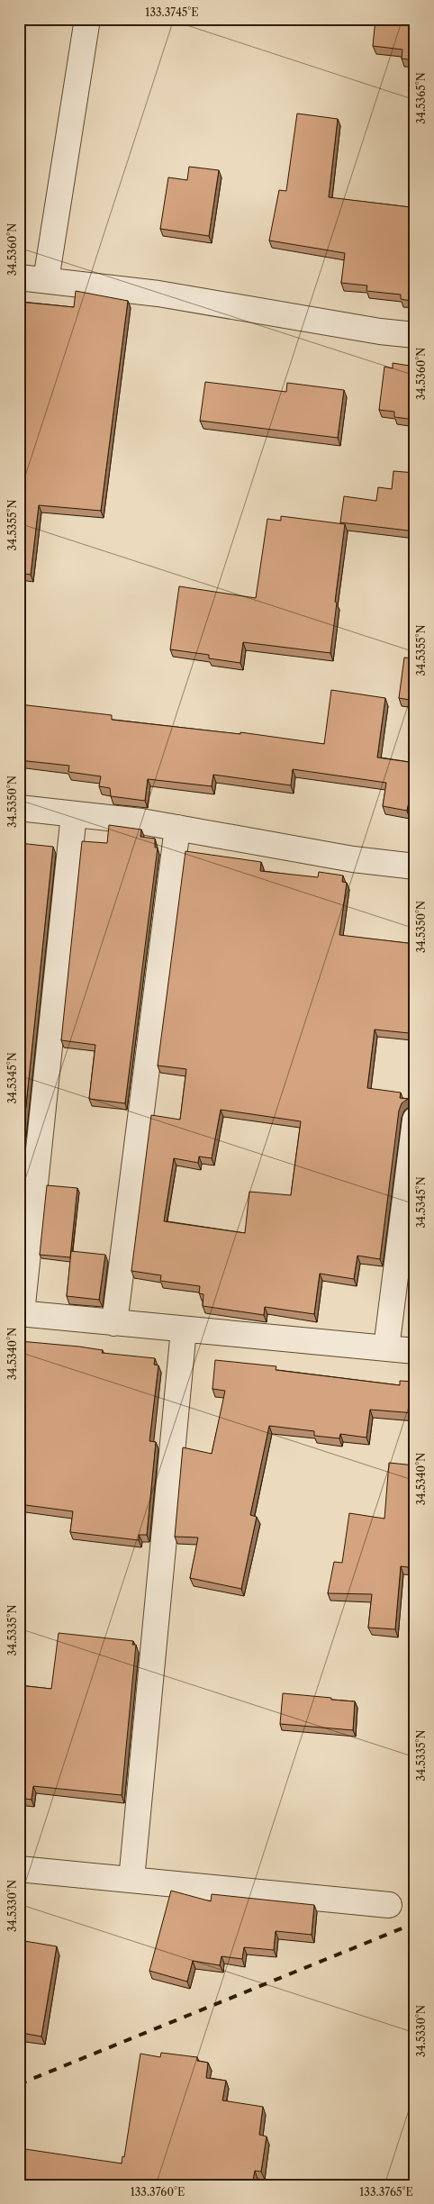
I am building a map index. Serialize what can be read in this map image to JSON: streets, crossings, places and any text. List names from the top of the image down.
{
  "coordinates": [
    "133.3745°E",
    "34.5365°N",
    "34.5360°N",
    "34.5355°N",
    "34.5350°N",
    "34.5345°N",
    "34.5340°N",
    "34.5335°N",
    "34.5330°N",
    "133.3760°E",
    "133.3765°E"
  ]
}
